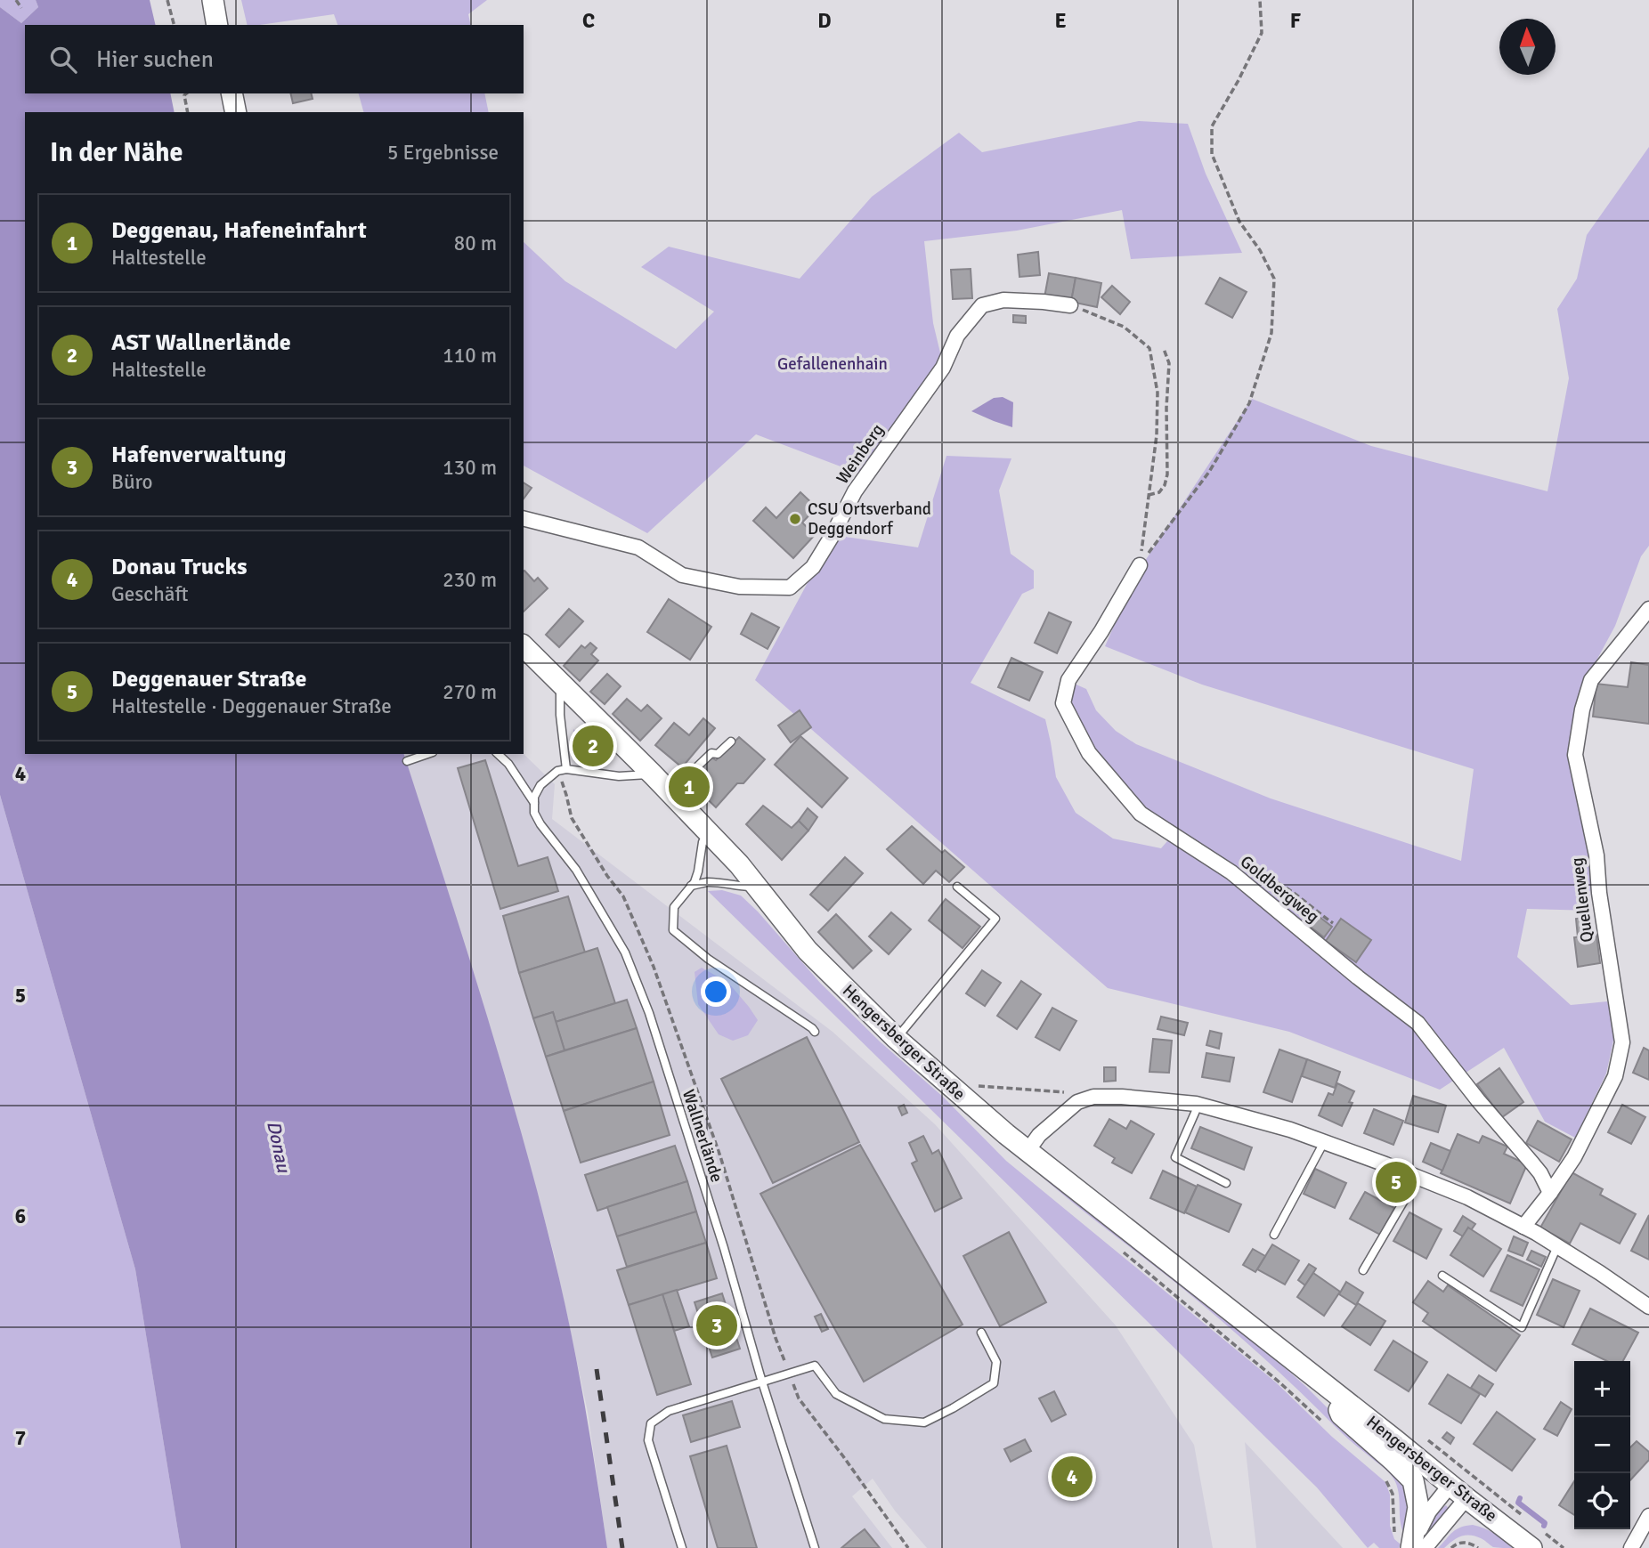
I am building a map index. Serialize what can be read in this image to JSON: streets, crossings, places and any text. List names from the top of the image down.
{
  "streets": {
    "main road": ["Hengersberger Straße"],
    "street": ["Weinberg", "Goldbergweg", "Quellenweg"],
    "lane": ["Wallnerlände"]
  },
  "crossings": [
    ["Goldbergweg", "Quellenweg"]
  ],
  "water": ["Donau"],
  "parks": ["Gefallenenhain"],
  "places": ["CSU Ortsverband Deggendorf"],
  "north": "top",
  "page": {
    "search": "Hier suchen",
    "heading": ["In der Nähe", "5 Ergebnisse"],
    "list": [
      {
        "mark": "1",
        "name": "Deggenau, Hafeneinfahrt",
        "note": "Haltestelle",
        "value": "80 m"
      },
      {
        "mark": "2",
        "name": "AST Wallnerlände",
        "note": "Haltestelle",
        "value": "110 m"
      },
      {
        "mark": "3",
        "name": "Hafenverwaltung",
        "note": "Büro",
        "value": "130 m"
      },
      {
        "mark": "4",
        "name": "Donau Trucks",
        "note": "Geschäft",
        "value": "230 m"
      },
      {
        "mark": "5",
        "name": "Deggenauer Straße",
        "note": "Haltestelle · Deggenauer Straße",
        "value": "270 m"
      }
    ],
    "pins": [
      "2",
      "1",
      "5",
      "3",
      "4"
    ],
    "map_buttons": ["+", "−"]
  },
  "grid": {
    "columns": [
      "C",
      "D",
      "E",
      "F"
    ],
    "rows": [
      "4",
      "5",
      "6",
      "7"
    ]
  }
}
